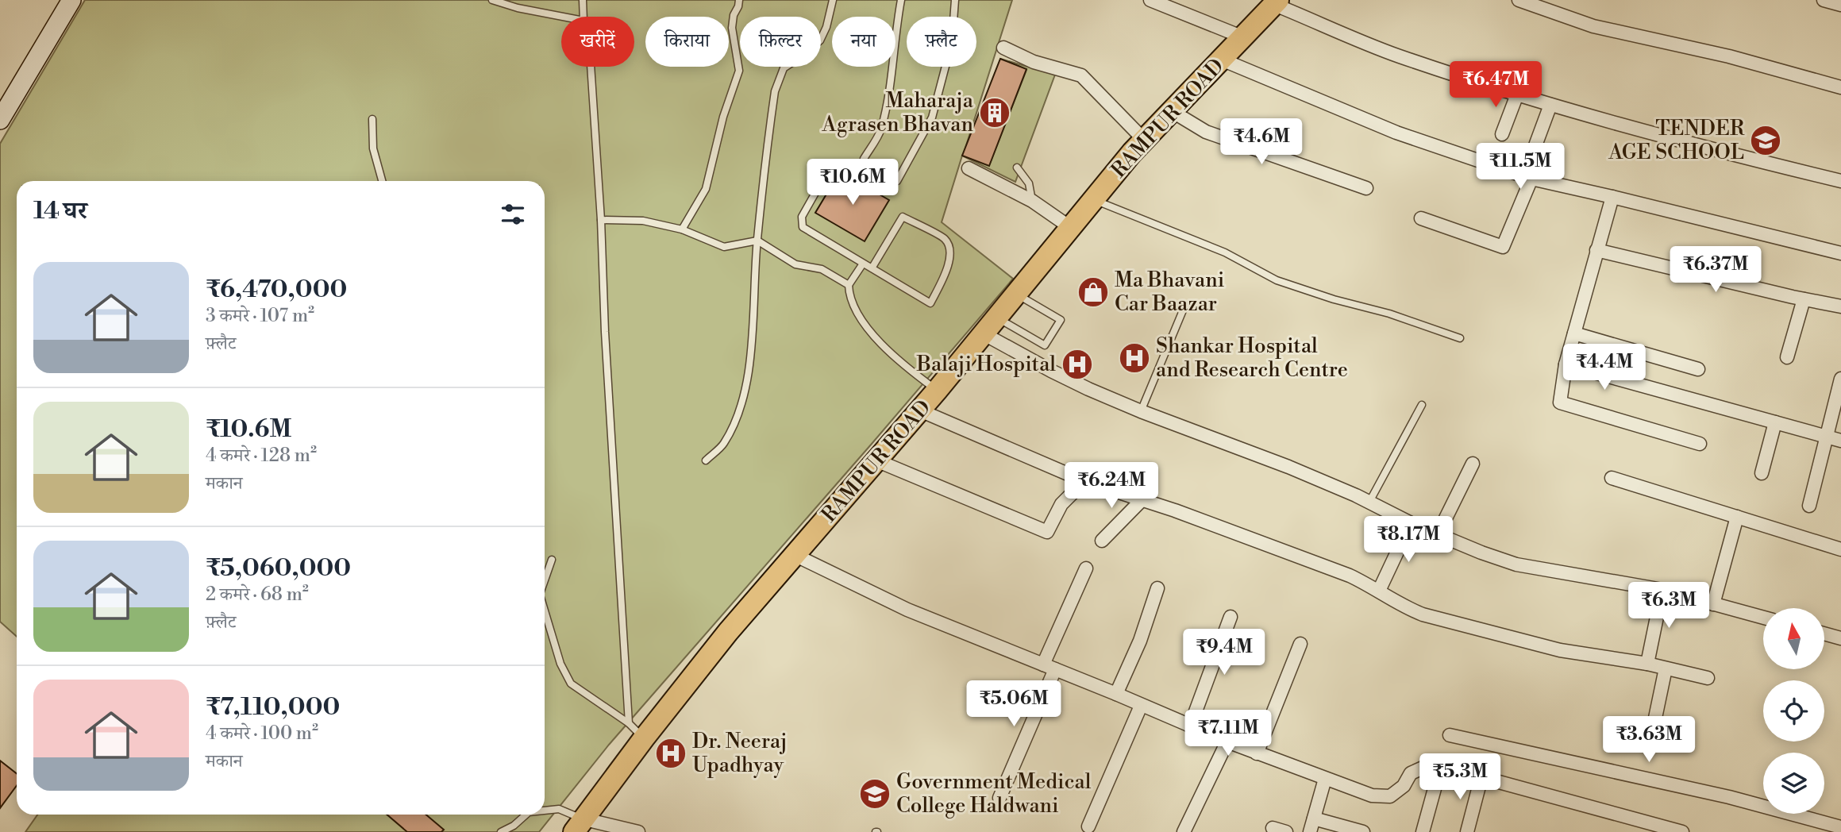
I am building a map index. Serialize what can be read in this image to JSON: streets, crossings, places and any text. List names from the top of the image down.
{
  "streets": {
    "main road": ["RAMPUR ROAD"]
  },
  "places": {
    "building": ["Maharaja Agrasen Bhavan"],
    "school or university": ["TENDER AGE SCHOOL", "Government Medical College Haldwani"],
    "shop": ["Ma Bhavani Car Baazar"],
    "hospital": ["Shankar Hospital and Research Centre", "Balaji Hospital", "Dr. Neeraj Upadhyay"]
  },
  "north": "top",
  "page": {
    "chip": [
      "खरीदें",
      "किराया",
      "फ़िल्टर",
      "नया",
      "फ़्लैट"
    ],
    "price": [
      "₹6.47M",
      "₹4.6M",
      "₹11.5M",
      "₹10.6M",
      "₹6.37M",
      "₹4.4M",
      "₹6.24M",
      "₹8.17M",
      "₹6.3M",
      "₹9.4M",
      "₹5.06M",
      "₹7.11M",
      "₹3.63M",
      "₹5.3M"
    ],
    "heading": "14 घर",
    "list": [
      {
        "name": "₹6,470,000",
        "note": "3 कमरे · 107 m² · फ़्लैट"
      },
      {
        "name": "₹10.6M",
        "note": "4 कमरे · 128 m² · मकान"
      },
      {
        "name": "₹5,060,000",
        "note": "2 कमरे · 68 m² · फ़्लैट"
      },
      {
        "name": "₹7,110,000",
        "note": "4 कमरे · 100 m² · मकान"
      }
    ]
  }
}
